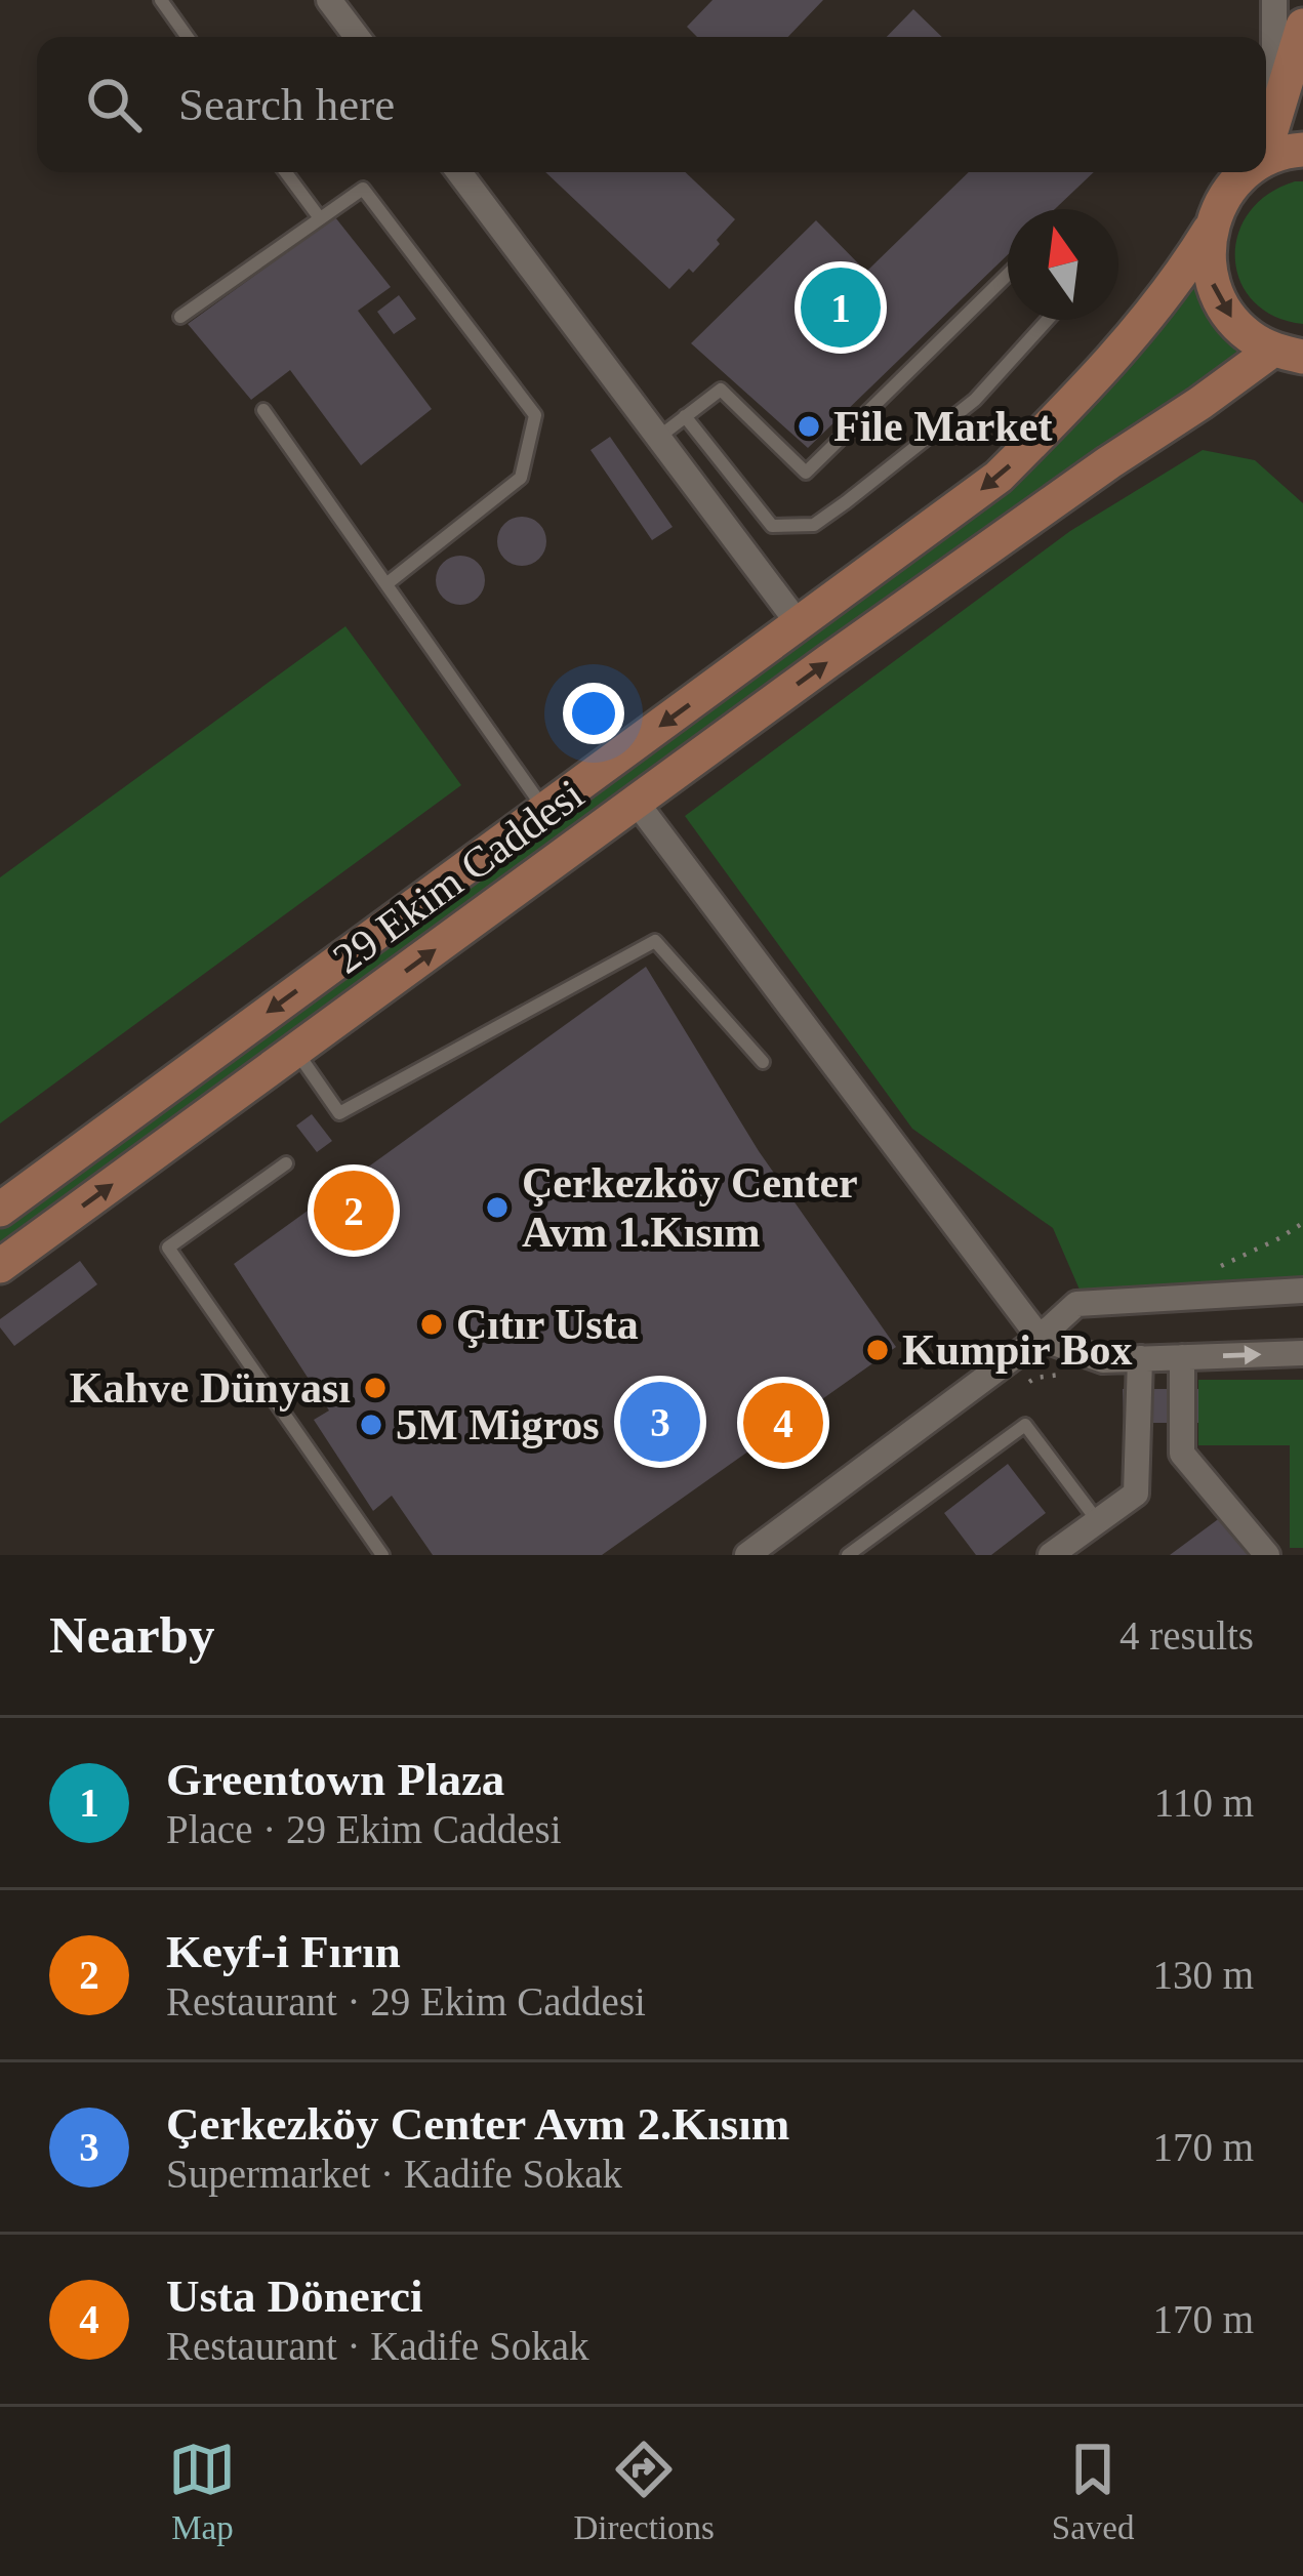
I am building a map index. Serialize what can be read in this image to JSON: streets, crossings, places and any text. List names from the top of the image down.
{
  "streets": {
    "main road": ["29 Ekim Caddesi"]
  },
  "places": [
    "File Market",
    "Çerkezköy Center Avm 1.Kısım",
    "Çıtır Usta",
    "Kumpir Box",
    "Kahve Dünyası",
    "5M Migros"
  ],
  "north": "top",
  "page": {
    "search": "Search here",
    "pins": [
      "1",
      "2",
      "3",
      "4"
    ],
    "heading": ["Nearby", "4 results"],
    "list": [
      {
        "mark": "1",
        "name": "Greentown Plaza",
        "note": "Place · 29 Ekim Caddesi",
        "value": "110 m"
      },
      {
        "mark": "2",
        "name": "Keyf-i Fırın",
        "note": "Restaurant · 29 Ekim Caddesi",
        "value": "130 m"
      },
      {
        "mark": "3",
        "name": "Çerkezköy Center Avm 2.Kısım",
        "note": "Supermarket · Kadife Sokak",
        "value": "170 m"
      },
      {
        "mark": "4",
        "name": "Usta Dönerci",
        "note": "Restaurant · Kadife Sokak",
        "value": "170 m"
      }
    ],
    "nav": ["Map", "Directions", "Saved"]
  }
}
